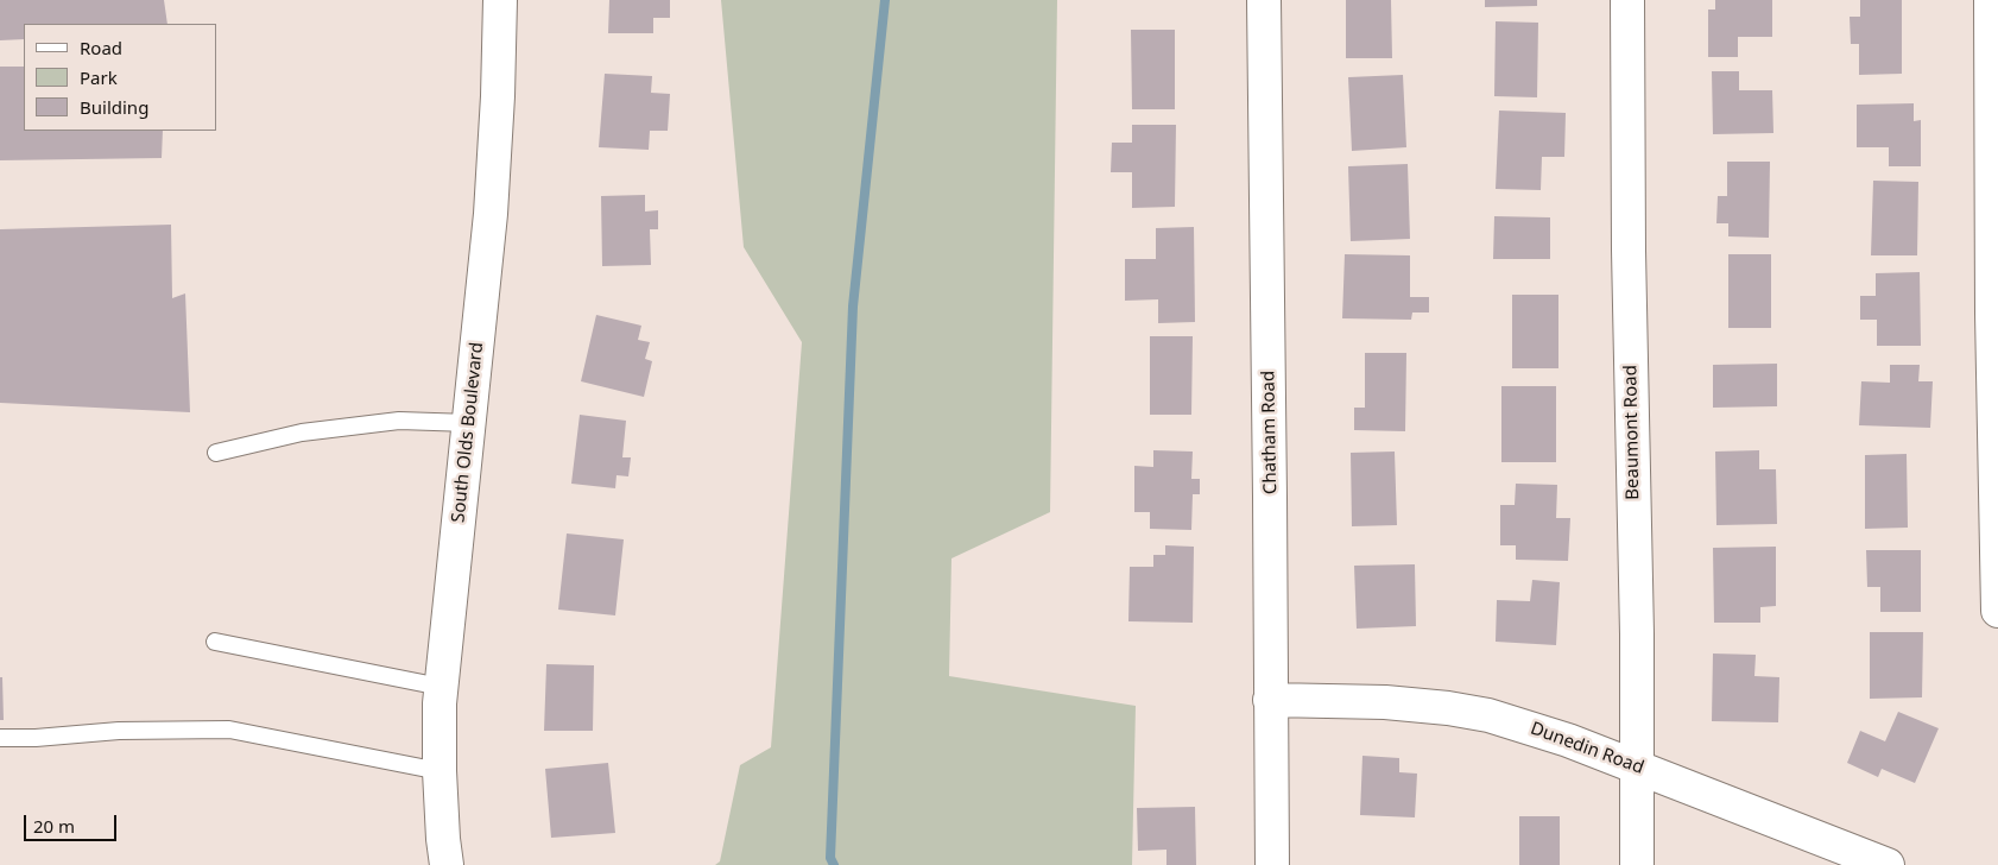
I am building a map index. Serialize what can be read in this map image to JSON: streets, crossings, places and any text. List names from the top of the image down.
{
  "streets": {
    "street": [
      "South Olds Boulevard",
      "Chatham Road",
      "Beaumont Road",
      "Dunedin Road"
    ]
  },
  "crossings": [
    ["Chatham Road", "Dunedin Road"],
    ["Beaumont Road", "Dunedin Road"]
  ],
  "legend": ["Road", "Park", "Building"],
  "scale_bar": "20 m"
}
